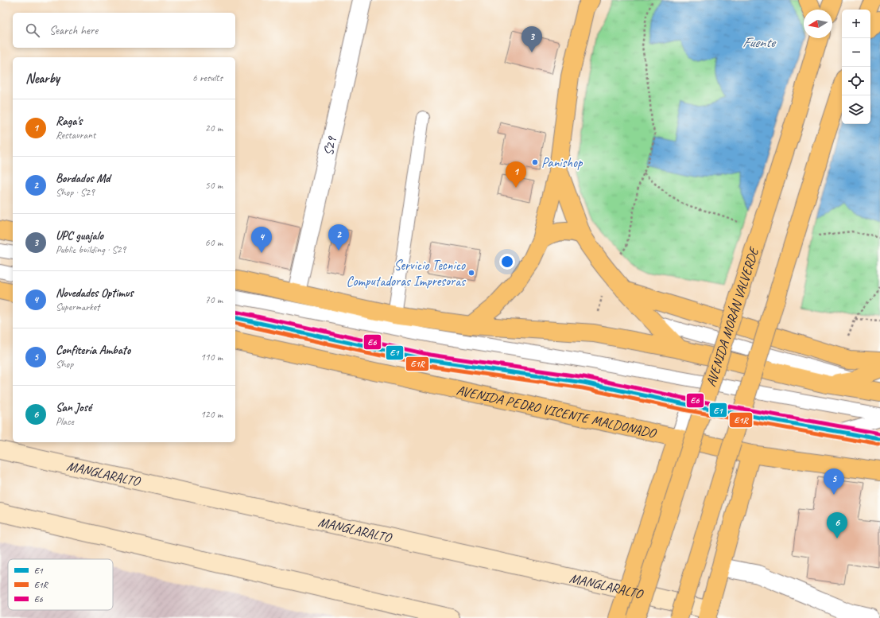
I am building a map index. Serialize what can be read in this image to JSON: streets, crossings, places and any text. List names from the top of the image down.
{
  "streets": {
    "main road": ["AVENIDA MORÁN VALVERDE", "AVENIDA PEDRO VICENTE MALDONADO", "MANGLARALTO"],
    "street": ["S29"]
  },
  "water": ["Fuente"],
  "places": ["Panishop", "Servicio Tecnico Computadoras Impresoras"],
  "lines": ["transit line E6", "transit line E1", "transit line E1R"],
  "legend": ["E1", "E1R", "E6"],
  "north": "left",
  "page": {
    "map_buttons": ["+", "−"],
    "search": "Search here",
    "pins": [
      "3",
      "1",
      "2",
      "4",
      "5",
      "6"
    ],
    "heading": ["Nearby", "6 results"],
    "list": [
      {
        "mark": "1",
        "name": "Raga's",
        "note": "Restaurant",
        "value": "20 m"
      },
      {
        "mark": "2",
        "name": "Bordados Md",
        "note": "Shop · S29",
        "value": "50 m"
      },
      {
        "mark": "3",
        "name": "UPC guajalo",
        "note": "Public building · S29",
        "value": "60 m"
      },
      {
        "mark": "4",
        "name": "Novedades Optimus",
        "note": "Supermarket",
        "value": "70 m"
      },
      {
        "mark": "5",
        "name": "Confitería Ambato",
        "note": "Shop",
        "value": "110 m"
      },
      {
        "mark": "6",
        "name": "San José",
        "note": "Place",
        "value": "120 m"
      }
    ]
  }
}
